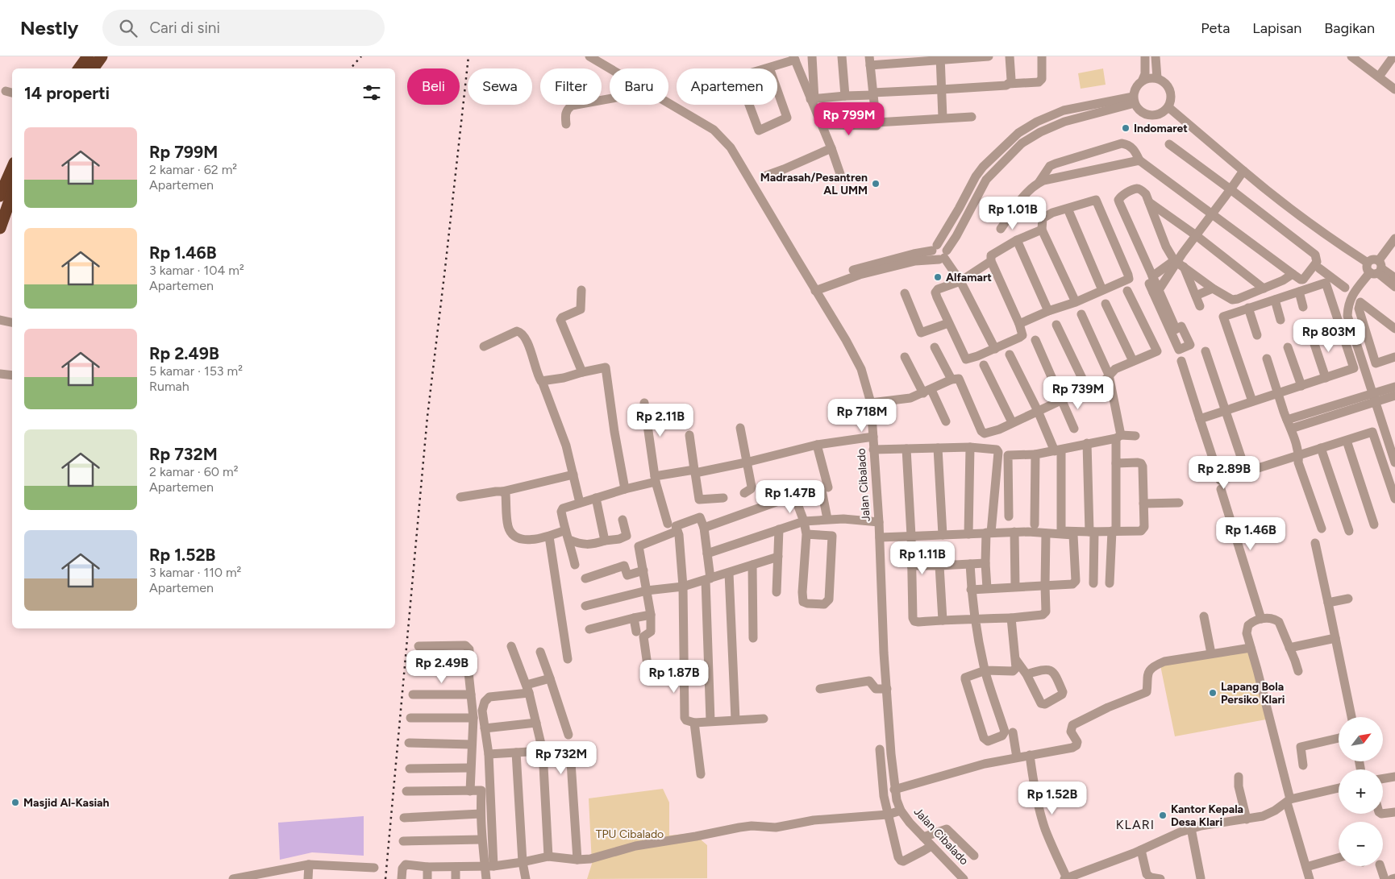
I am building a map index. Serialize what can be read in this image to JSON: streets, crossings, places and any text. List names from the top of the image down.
{
  "streets": {
    "street": ["Jalan Cibalado"]
  },
  "districts": ["KLARI"],
  "parks": ["TPU Cibalado"],
  "places": [
    "Indomaret",
    "Madrasah/Pesantren AL UMM",
    "Alfamart",
    "Lapang Bola Persiko Klari",
    "Masjid Al-Kasiah",
    "Kantor Kepala Desa Klari"
  ],
  "north": "top right",
  "page": {
    "header": "Nestly",
    "search": "Cari di sini",
    "nav": ["Peta", "Lapisan", "Bagikan"],
    "chip": [
      "Beli",
      "Sewa",
      "Filter",
      "Baru",
      "Apartemen"
    ],
    "heading": "14 properti",
    "price": [
      "Rp 799M",
      "Rp 1.01B",
      "Rp 803M",
      "Rp 739M",
      "Rp 718M",
      "Rp 2.11B",
      "Rp 2.89B",
      "Rp 1.47B",
      "Rp 1.46B",
      "Rp 1.11B",
      "Rp 2.49B",
      "Rp 1.87B",
      "Rp 732M",
      "Rp 1.52B"
    ],
    "list": [
      {
        "name": "Rp 799M",
        "note": "2 kamar · 62 m² · Apartemen"
      },
      {
        "name": "Rp 1.46B",
        "note": "3 kamar · 104 m² · Apartemen"
      },
      {
        "name": "Rp 2.49B",
        "note": "5 kamar · 153 m² · Rumah"
      },
      {
        "name": "Rp 732M",
        "note": "2 kamar · 60 m² · Apartemen"
      },
      {
        "name": "Rp 1.52B",
        "note": "3 kamar · 110 m² · Apartemen"
      }
    ],
    "map_buttons": ["+", "−"]
  }
}
